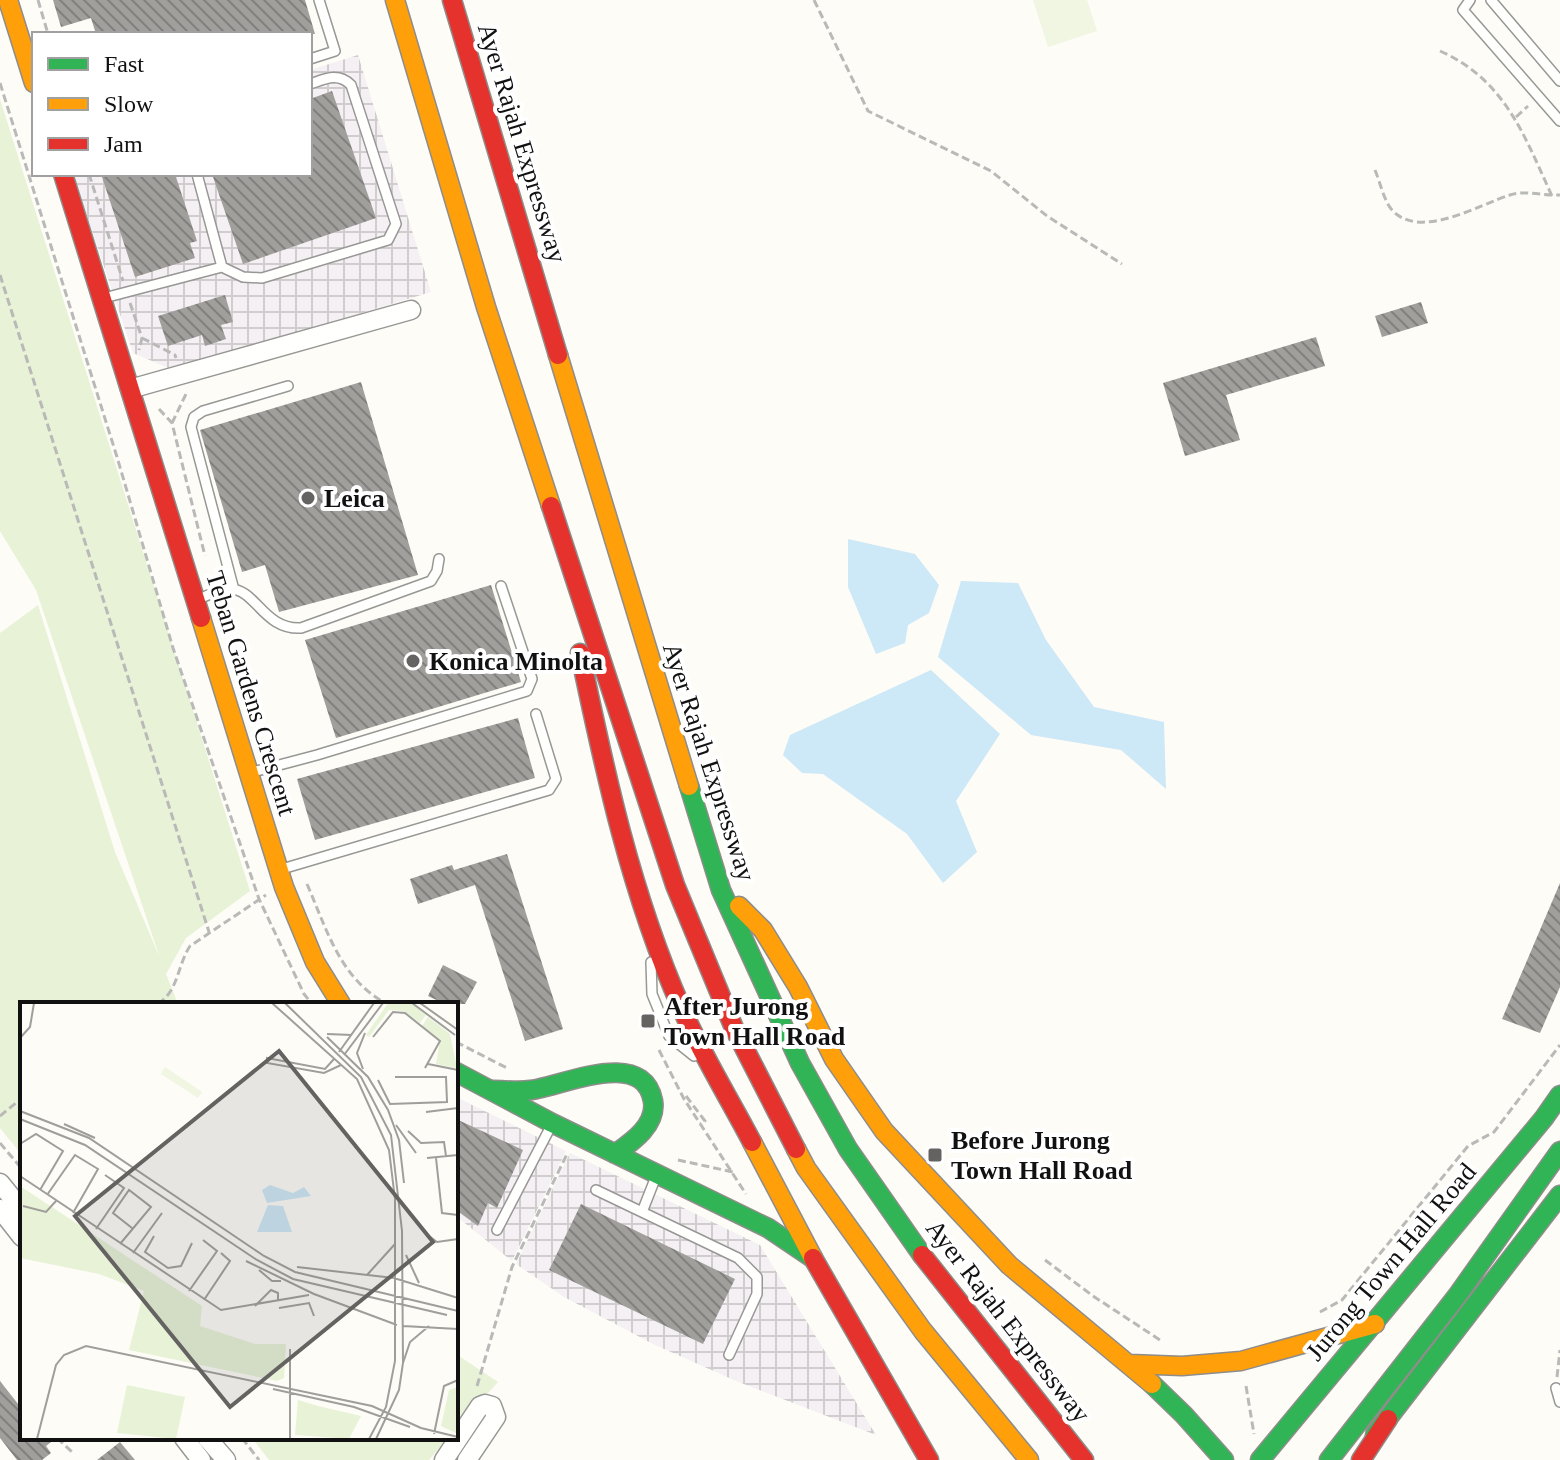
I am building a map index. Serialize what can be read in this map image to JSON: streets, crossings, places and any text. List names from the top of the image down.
{
  "streets": {
    "main road": ["Ayer Rajah Expressway", "Teban Gardens Crescent", "Jurong Town Hall Road"]
  },
  "places": {
    "other": ["Leica", "Konica Minolta"],
    "transit": ["After Jurong Town Hall Road", "Before Jurong Town Hall Road"]
  },
  "legend": ["Fast", "Slow", "Jam"]
}
